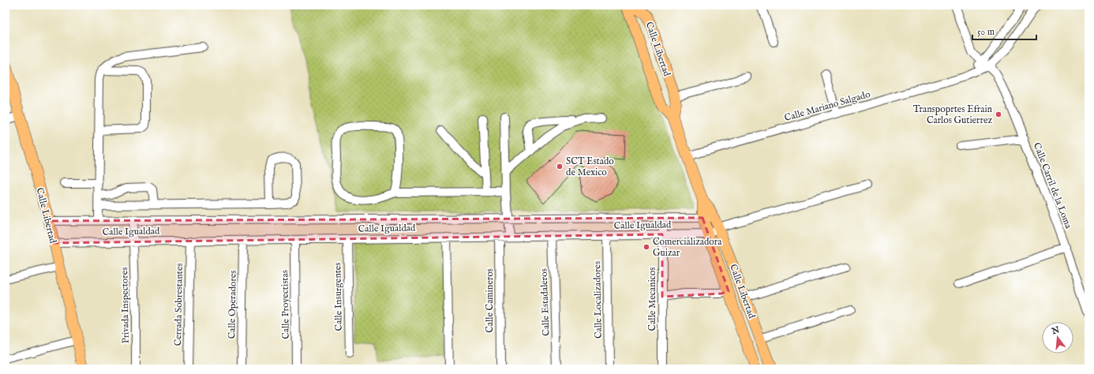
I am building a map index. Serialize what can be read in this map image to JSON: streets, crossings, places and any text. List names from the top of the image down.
{
  "streets": {
    "main road": ["Calle Libertad"],
    "street": [
      "Calle Mariano Salgado",
      "Calle Carril de la Loma",
      "Calle Igualdad",
      "Calle Insurgentes",
      "Calle Mecanicos",
      "Calle Localizadores",
      "Calle Camineros",
      "Calle Estadaleros",
      "Cerrada Sobrestantes",
      "Calle Operadores",
      "Calle Proyectistas",
      "Privada Inspectores"
    ]
  },
  "crossings": [
    ["Calle Libertad", "Calle Mariano Salgado"],
    ["Calle Libertad", "Calle Igualdad"],
    ["Calle Mariano Salgado", "Calle Carril de la Loma"],
    ["Calle Igualdad", "Calle Insurgentes"],
    ["Calle Igualdad", "Calle Mecanicos"],
    ["Calle Igualdad", "Calle Localizadores"],
    ["Calle Igualdad", "Calle Camineros"],
    ["Calle Igualdad", "Calle Estadaleros"],
    ["Calle Igualdad", "Cerrada Sobrestantes"],
    ["Calle Igualdad", "Calle Operadores"],
    ["Calle Igualdad", "Calle Proyectistas"],
    ["Calle Igualdad", "Privada Inspectores"]
  ],
  "places": ["Transpoprtes Efrain Carlos Gutierrez", "SCT Estado de Mexico", "Comercializadora Guizar"],
  "scale_bar": "50 m",
  "north": "top"
}
